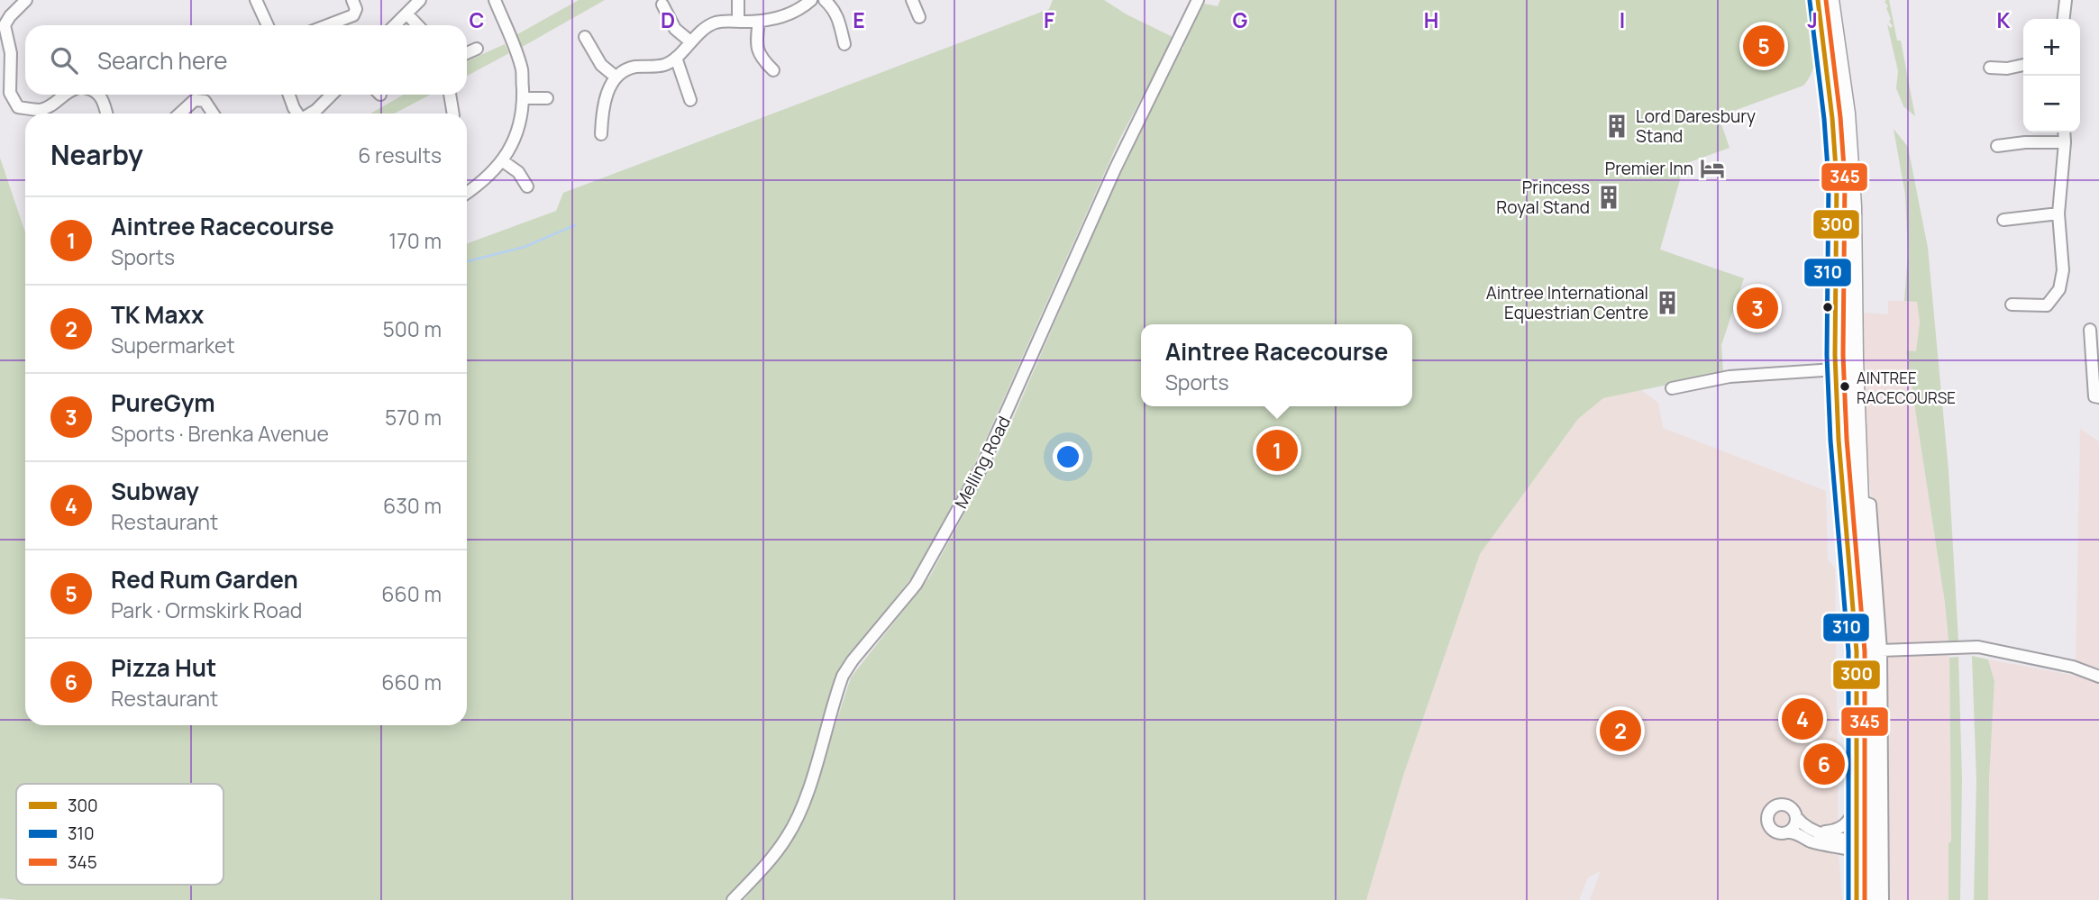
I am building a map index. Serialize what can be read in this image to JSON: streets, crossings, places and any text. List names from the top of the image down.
{
  "streets": {
    "street": ["Melling Road"]
  },
  "places": {
    "building": ["Lord Daresbury Stand", "Princess Royal Stand", "Aintree International Equestrian Centre"],
    "hotel": ["Premier Inn"],
    "other": ["AINTREE RACECOURSE"]
  },
  "lines": ["transit line 300", "transit line 345", "transit line 310"],
  "legend": ["300", "310", "345"],
  "page": {
    "map_buttons": ["+", "−"],
    "pins": [
      "5",
      "3",
      "1",
      "4",
      "2",
      "6"
    ],
    "search": "Search here",
    "heading": ["Nearby", "6 results"],
    "list": [
      {
        "mark": "1",
        "name": "Aintree Racecourse",
        "note": "Sports",
        "value": "170 m"
      },
      {
        "mark": "2",
        "name": "TK Maxx",
        "note": "Supermarket",
        "value": "500 m"
      },
      {
        "mark": "3",
        "name": "PureGym",
        "note": "Sports · Brenka Avenue",
        "value": "570 m"
      },
      {
        "mark": "4",
        "name": "Subway",
        "note": "Restaurant",
        "value": "630 m"
      },
      {
        "mark": "5",
        "name": "Red Rum Garden",
        "note": "Park · Ormskirk Road",
        "value": "660 m"
      },
      {
        "mark": "6",
        "name": "Pizza Hut",
        "note": "Restaurant",
        "value": "660 m"
      }
    ],
    "popup": ["Aintree Racecourse", "Sports"]
  },
  "grid": {
    "columns": [
      "C",
      "D",
      "E",
      "F",
      "G",
      "H",
      "I",
      "J",
      "K"
    ]
  }
}
